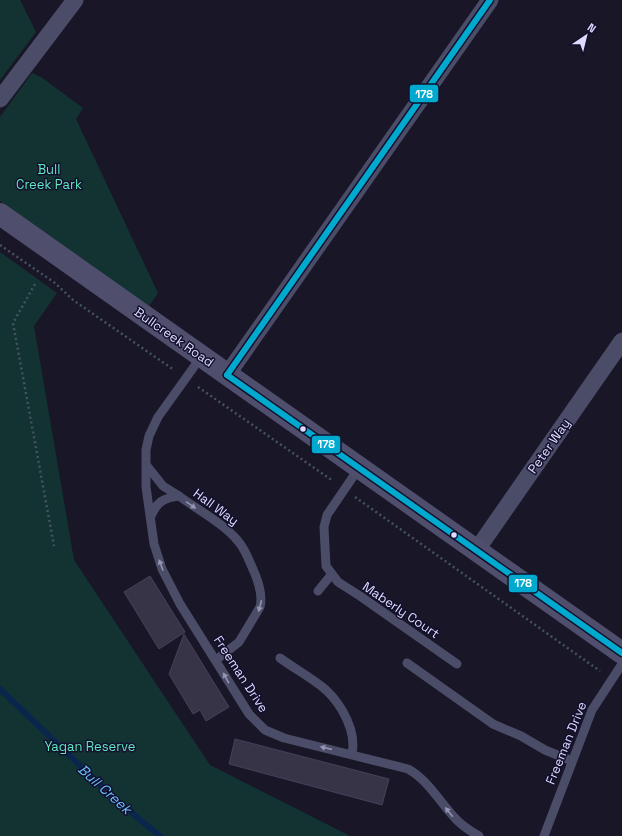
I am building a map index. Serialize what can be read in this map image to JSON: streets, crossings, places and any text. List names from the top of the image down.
{
  "streets": {
    "street": ["Bullcreek Road", "Peter Way"],
    "lane": ["Hall Way", "Maberly Court", "Freeman Drive"]
  },
  "crossings": [
    ["Bullcreek Road", "Peter Way"],
    ["Bullcreek Road", "Freeman Drive"],
    ["Hall Way", "Freeman Drive"]
  ],
  "one_way": ["Freeman Drive"],
  "water": ["Bull Creek"],
  "parks": ["Bull Creek Park", "Yagan Reserve"],
  "lines": ["transit line 178"],
  "north": "top right"
}
